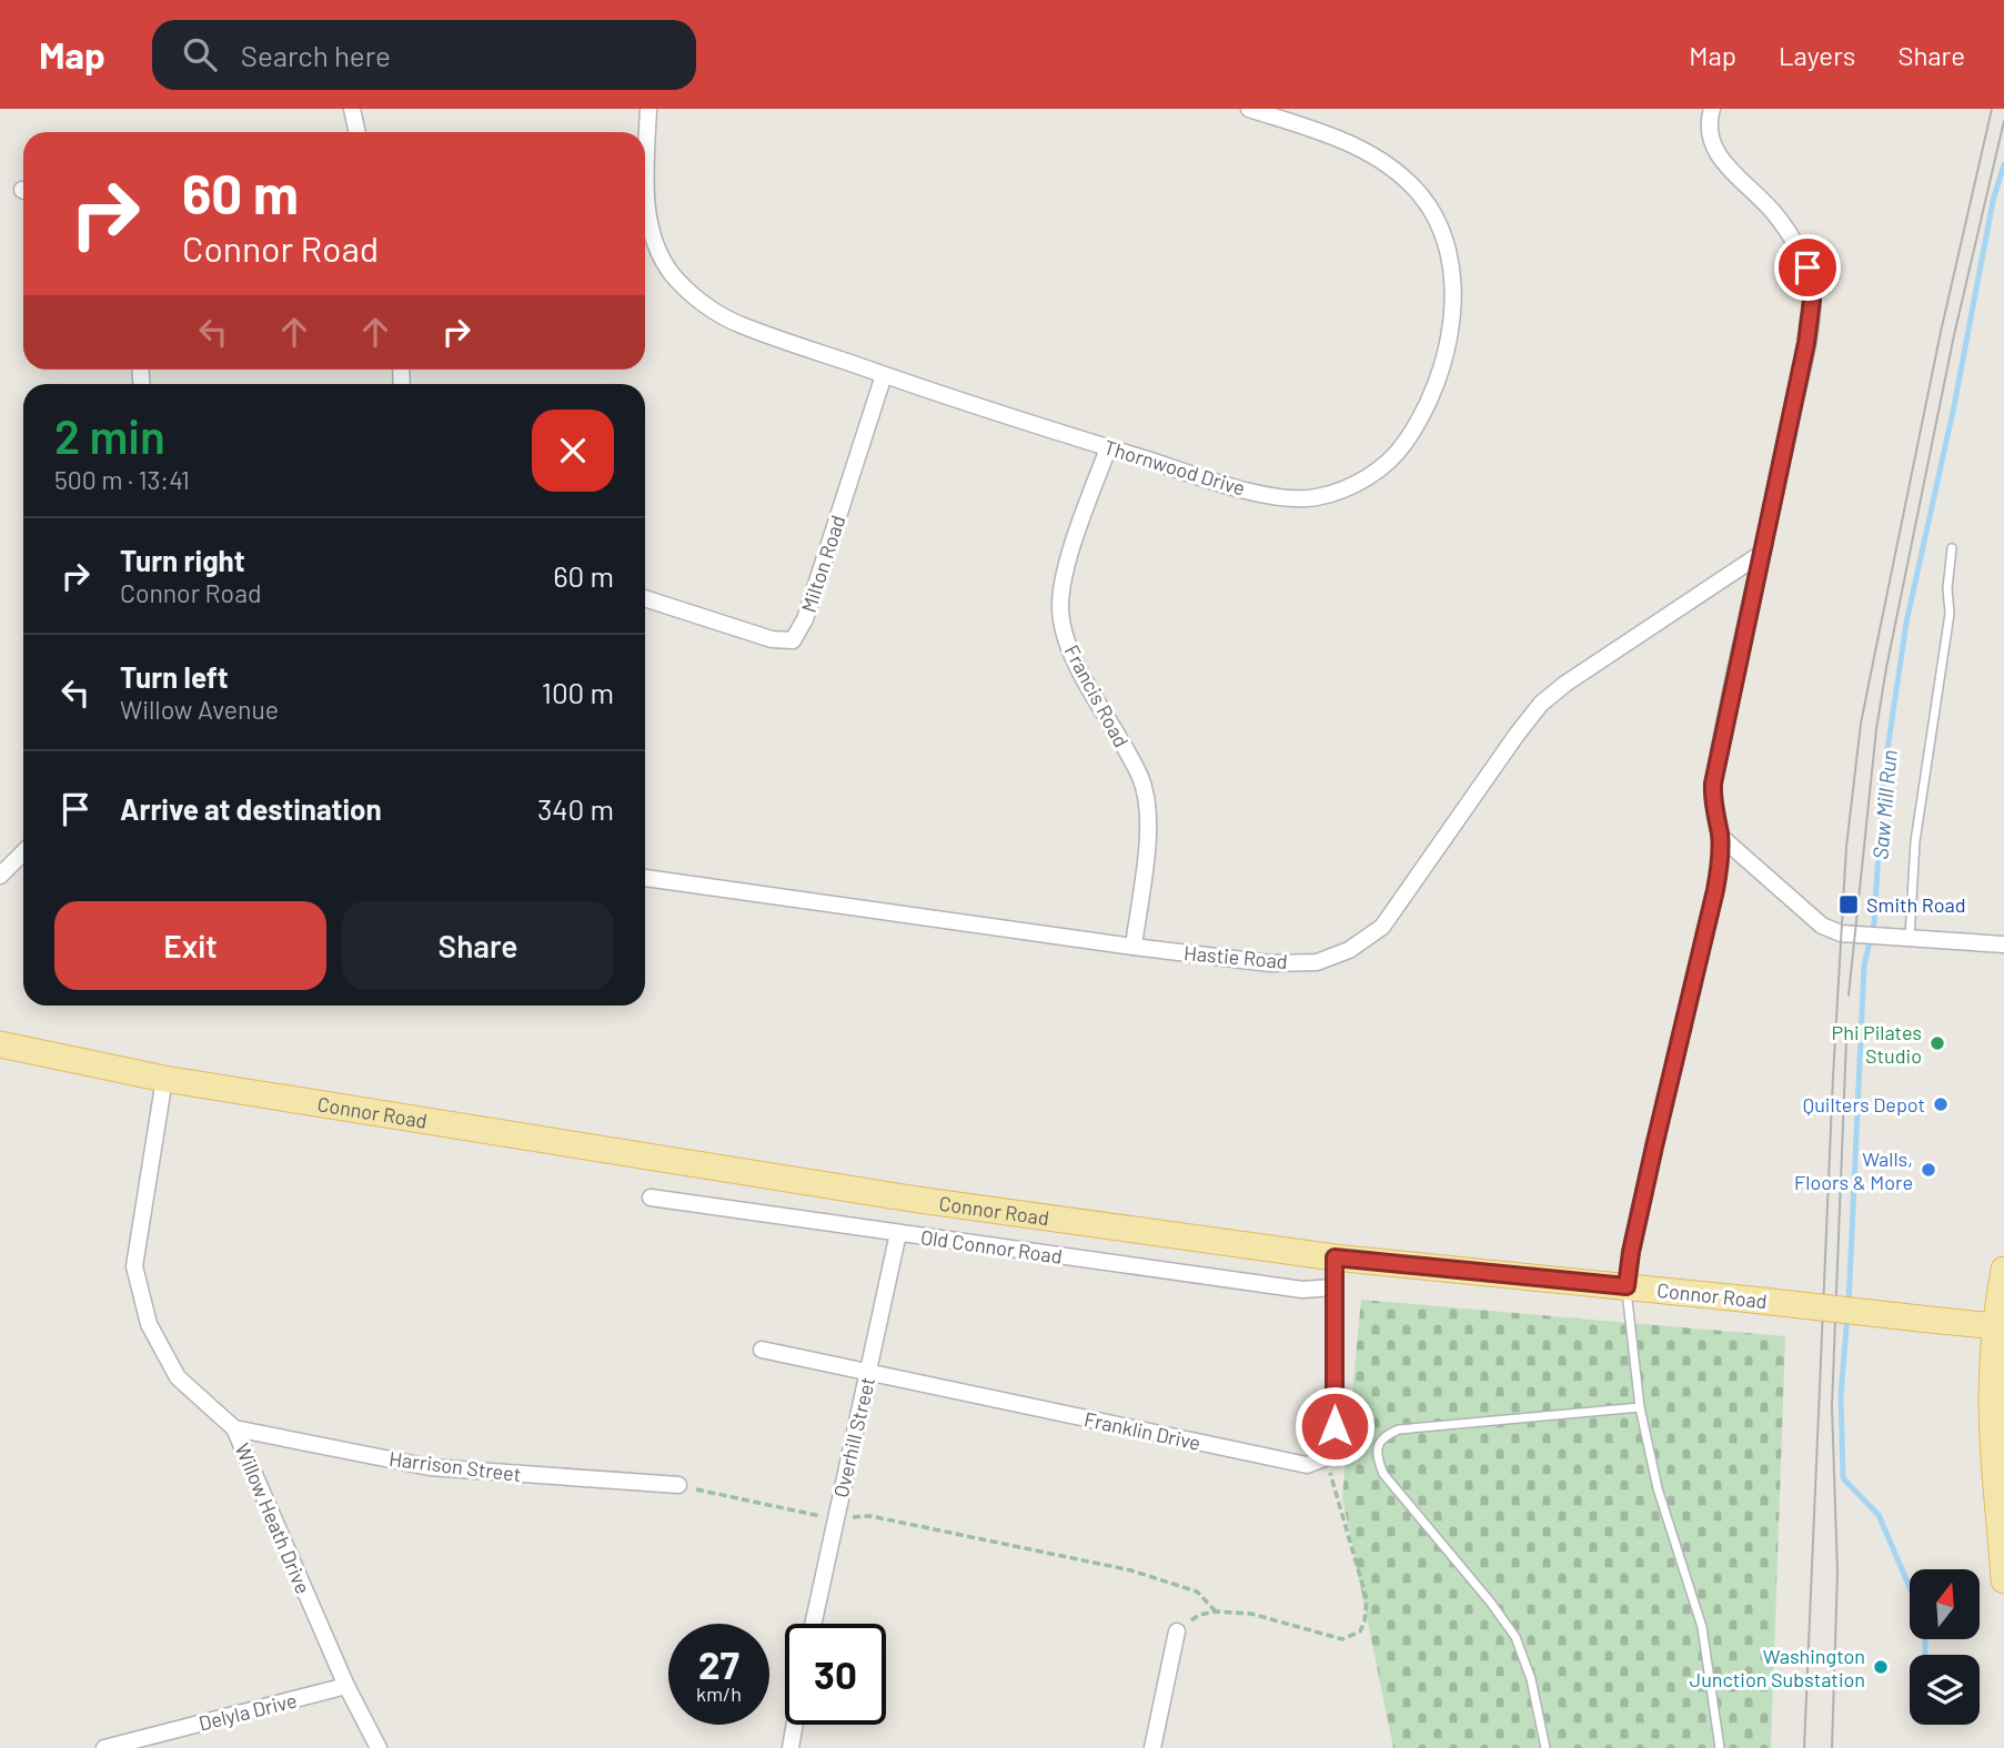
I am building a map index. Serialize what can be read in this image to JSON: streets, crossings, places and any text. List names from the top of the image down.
{
  "streets": {
    "main road": ["Connor Road"],
    "street": [
      "Thornwood Drive",
      "Milton Road",
      "Francis Road",
      "Hastie Road",
      "Old Connor Road",
      "Franklin Drive",
      "Overhill Street",
      "Harrison Street",
      "Willow Heath Drive",
      "Delyla Drive"
    ]
  },
  "crossings": [
    ["Thornwood Drive", "Milton Road"],
    ["Thornwood Drive", "Francis Road"],
    ["Francis Road", "Hastie Road"],
    ["Connor Road", "Willow Heath Drive"],
    ["Old Connor Road", "Overhill Street"],
    ["Franklin Drive", "Overhill Street"],
    ["Harrison Street", "Willow Heath Drive"],
    ["Willow Heath Drive", "Delyla Drive"]
  ],
  "water": ["Saw Mill Run"],
  "places": {
    "transit": ["Smith Road"],
    "other": [
      "Phi Pilates Studio",
      "Quilters Depot",
      "Walls, Floors & More",
      "Washington Junction Substation"
    ]
  },
  "north": "top",
  "page": {
    "header": "Map",
    "search": "Search here",
    "nav": ["Map", "Layers", "Share"],
    "turn": ["60 m", "Connor Road"],
    "heading": ["2 min", "500 m · 13:41"],
    "list": [
      {
        "name": "Turn right",
        "note": "Connor Road",
        "value": "60 m"
      },
      {
        "name": "Turn left",
        "note": "Willow Avenue",
        "value": "100 m"
      },
      {
        "name": "Arrive at destination",
        "value": "340 m"
      }
    ],
    "buttons": ["Exit", "Share"],
    "speed": "27 km/h",
    "limit": "30"
  }
}
